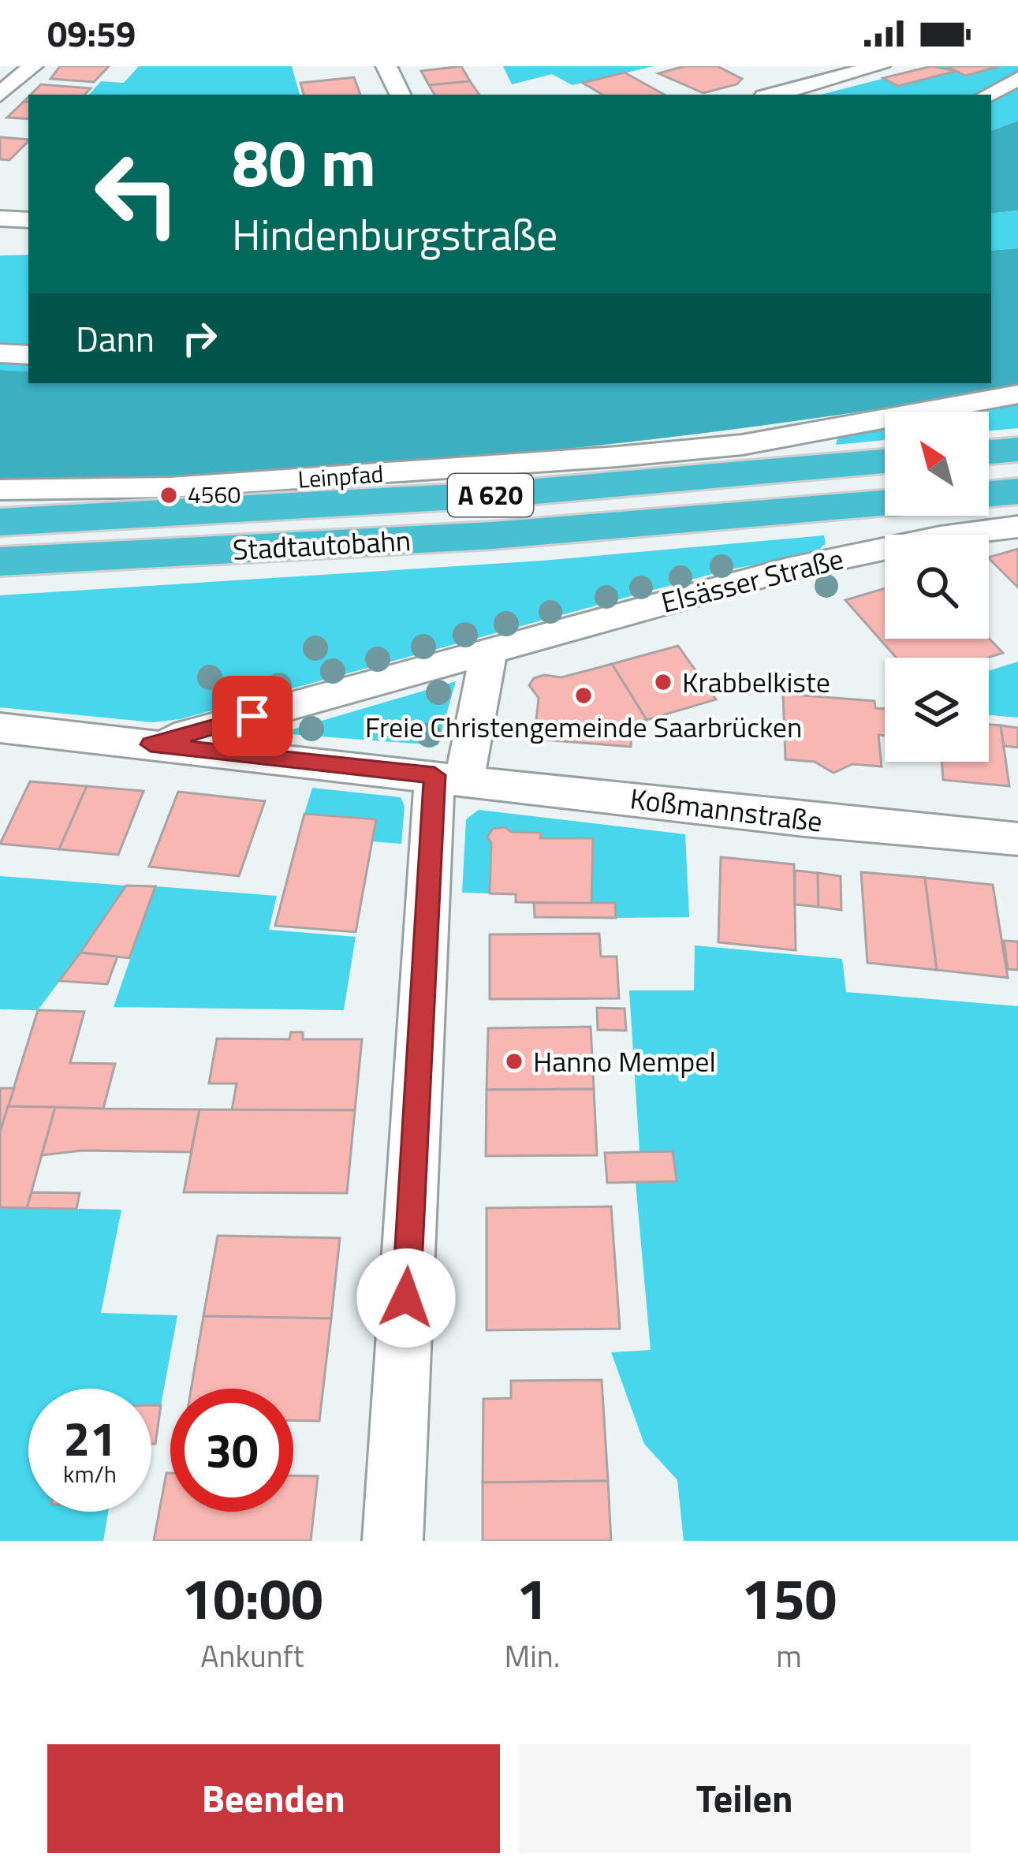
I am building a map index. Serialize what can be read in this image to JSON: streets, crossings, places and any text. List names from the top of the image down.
{
  "streets": {
    "highway": ["A 620", "Stadtautobahn"],
    "street": ["Leinpfad", "Elsässer Straße", "Koßmannstraße"]
  },
  "crossings": [
    ["A 620", "Stadtautobahn"],
    ["Elsässer Straße", "Koßmannstraße"]
  ],
  "places": [
    "4560",
    "Krabbelkiste",
    "Freie Christengemeinde Saarbrücken",
    "Hanno Mempel"
  ],
  "north": "top left",
  "page": {
    "status": "09:59",
    "turn": ["80 m", "Hindenburgstraße"],
    "then": "Dann",
    "speed": "21 km/h",
    "limit": "30",
    "eta": [
      "10:00",
      "Ankunft",
      "1",
      "Min.",
      "150",
      "m"
    ],
    "buttons": ["Beenden", "Teilen"]
  }
}
